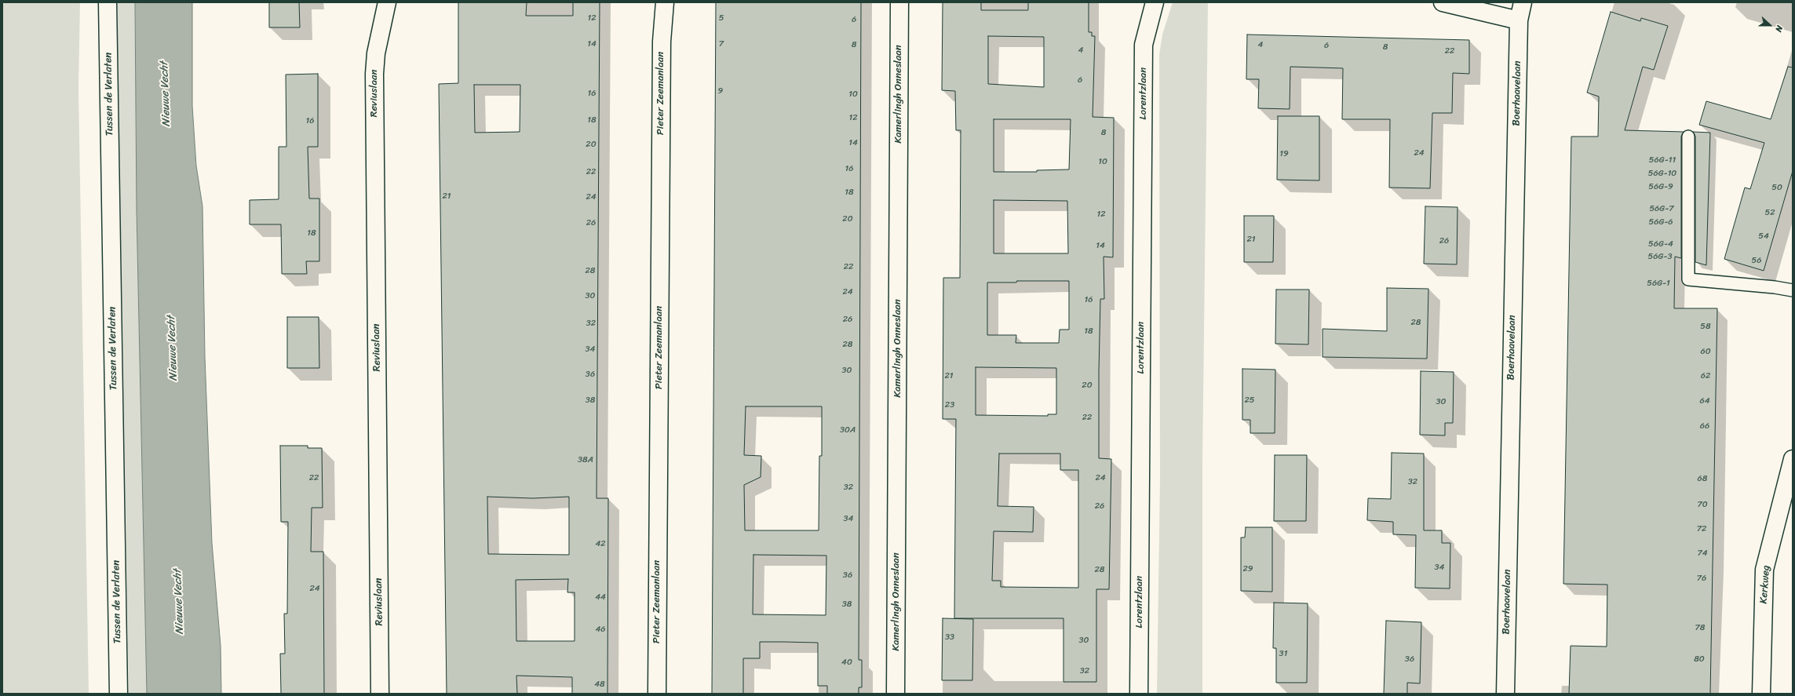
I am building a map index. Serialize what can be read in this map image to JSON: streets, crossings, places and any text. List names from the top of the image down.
{
  "streets": {
    "street": [
      "Reviuslaan",
      "Pieter Zeemanlaan",
      "Lorentzlaan",
      "Boerhaavelaan",
      "Tussen de Verlaten",
      "Kamerlingh Onneslaan",
      "Kerkweg"
    ]
  },
  "water": ["Nieuwe Vecht"],
  "house_numbers": [
    "12",
    "5",
    "6",
    "14",
    "7",
    "8",
    "4",
    "6",
    "8",
    "4",
    "22",
    "6",
    "9",
    "16",
    "10",
    "12",
    "18",
    "16",
    "8",
    "14",
    "20",
    "24",
    "19",
    "56G-11",
    "10",
    "16",
    "22",
    "56G-10",
    "56G-9",
    "50",
    "18",
    "21",
    "24",
    "56G-7",
    "52",
    "12",
    "20",
    "56G-6",
    "26",
    "18",
    "54",
    "21",
    "26",
    "56G-4",
    "14",
    "56G-3",
    "56",
    "22",
    "28",
    "56G-1",
    "24",
    "30",
    "16",
    "26",
    "28",
    "32",
    "58",
    "18",
    "28",
    "34",
    "60",
    "30",
    "36",
    "21",
    "62",
    "20",
    "38",
    "25",
    "64",
    "30",
    "23",
    "22",
    "66",
    "30A",
    "38A",
    "22",
    "24",
    "68",
    "32",
    "32",
    "70",
    "26",
    "34",
    "72",
    "42",
    "74",
    "34",
    "29",
    "28",
    "36",
    "76",
    "24",
    "44",
    "38",
    "78",
    "46",
    "33",
    "30",
    "31",
    "36",
    "80",
    "40",
    "32",
    "48"
  ],
  "north": "right"
}
